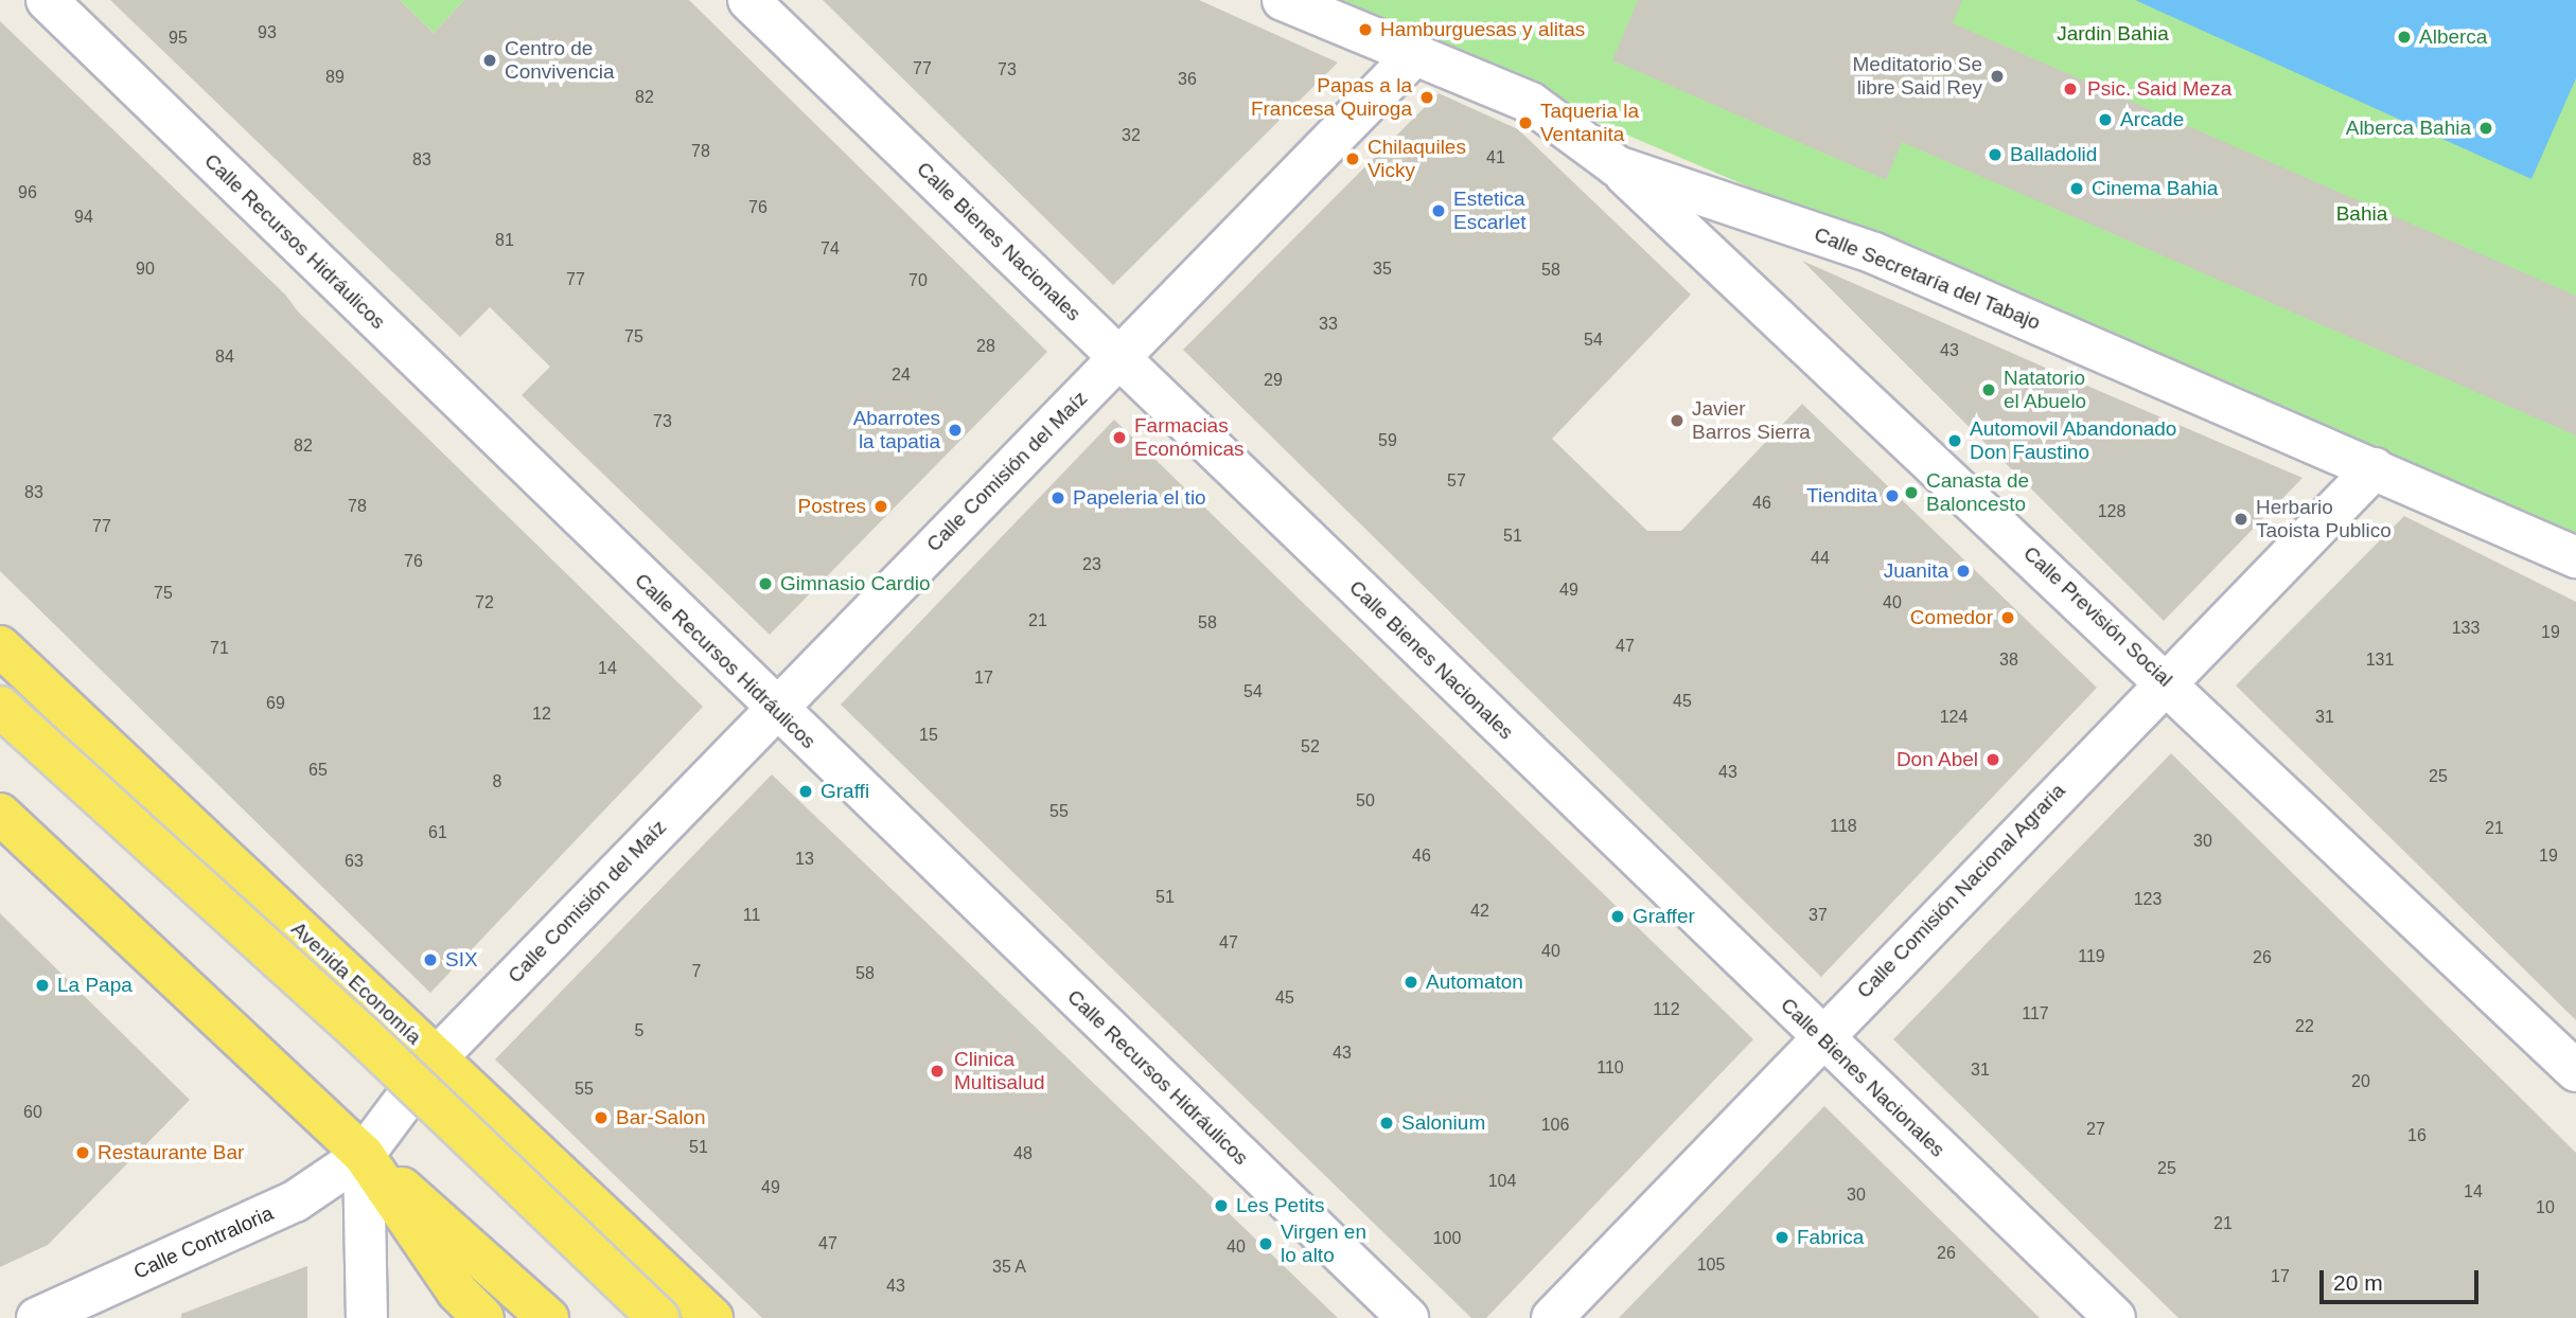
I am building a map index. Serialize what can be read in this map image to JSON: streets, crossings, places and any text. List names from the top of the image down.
{
  "streets": {
    "main road": ["Avenida Economía"],
    "street": [
      "Calle Recursos Hidráulicos",
      "Calle Bienes Nacionales",
      "Calle Secretaría del Tabajo",
      "Calle Comisión del Maíz",
      "Calle Previsión Social",
      "Calle Comisión Nacional Agraria",
      "Calle Contraloria"
    ]
  },
  "crossings": [
    ["Calle Recursos Hidráulicos", "Calle Comisión del Maíz"],
    ["Calle Bienes Nacionales", "Calle Comisión del Maíz"],
    ["Calle Bienes Nacionales", "Calle Comisión Nacional Agraria"],
    ["Calle Secretaría del Tabajo", "Calle Comisión del Maíz"],
    ["Calle Secretaría del Tabajo", "Calle Previsión Social"],
    ["Calle Secretaría del Tabajo", "Calle Comisión Nacional Agraria"],
    ["Calle Comisión del Maíz", "Avenida Economía"],
    ["Calle Comisión del Maíz", "Calle Contraloria"],
    ["Calle Previsión Social", "Calle Comisión Nacional Agraria"]
  ],
  "parks": ["Jardin Bahia", "Bahia"],
  "places": [
    "Hamburguesas y alitas",
    "Alberca",
    "Centro de Convivencia",
    "Meditatorio Se libre Said Rey",
    "Psic. Said Meza",
    "Papas a la Francesa Quiroga",
    "Arcade",
    "Taqueria la Ventanita",
    "Alberca Bahia",
    "Balladolid",
    "Chilaquiles Vicky",
    "Cinema Bahia",
    "Estetica Escarlet",
    "Natatorio el Abuelo",
    "Javier Barros Sierra",
    "Abarrotes la tapatia",
    "Farmacias Económicas",
    "Automovil Abandonado Don Faustino",
    "Canasta de Baloncesto",
    "Tiendita",
    "Papeleria el tio",
    "Postres",
    "Herbario Taoista Publico",
    "Juanita",
    "Gimnasio Cardio",
    "Comedor",
    "Don Abel",
    "Graffi",
    "Graffer",
    "SIX",
    "Automaton",
    "La Papa",
    "Clinica Multisalud",
    "Bar-Salon",
    "Salonium",
    "Restaurante Bar",
    "Les Petits",
    "Fabrica",
    "Virgen en lo alto"
  ],
  "house_numbers": [
    "93",
    "95",
    "77",
    "73",
    "89",
    "36",
    "82",
    "32",
    "78",
    "41",
    "83",
    "96",
    "76",
    "94",
    "81",
    "74",
    "90",
    "35",
    "58",
    "77",
    "70",
    "33",
    "75",
    "54",
    "28",
    "43",
    "84",
    "24",
    "29",
    "73",
    "59",
    "82",
    "57",
    "83",
    "46",
    "78",
    "128",
    "77",
    "51",
    "44",
    "76",
    "23",
    "49",
    "75",
    "72",
    "40",
    "21",
    "58",
    "133",
    "19",
    "47",
    "71",
    "38",
    "131",
    "14",
    "17",
    "54",
    "45",
    "69",
    "12",
    "124",
    "31",
    "15",
    "52",
    "65",
    "43",
    "25",
    "8",
    "50",
    "55",
    "118",
    "21",
    "61",
    "30",
    "46",
    "19",
    "13",
    "63",
    "51",
    "123",
    "42",
    "11",
    "37",
    "47",
    "40",
    "119",
    "26",
    "7",
    "58",
    "45",
    "112",
    "117",
    "22",
    "5",
    "43",
    "110",
    "31",
    "20",
    "55",
    "60",
    "106",
    "27",
    "16",
    "51",
    "48",
    "25",
    "104",
    "49",
    "14",
    "30",
    "10",
    "21",
    "100",
    "47",
    "40",
    "26",
    "105",
    "35 A",
    "17",
    "43"
  ],
  "scale_bar": "20 m"
}
